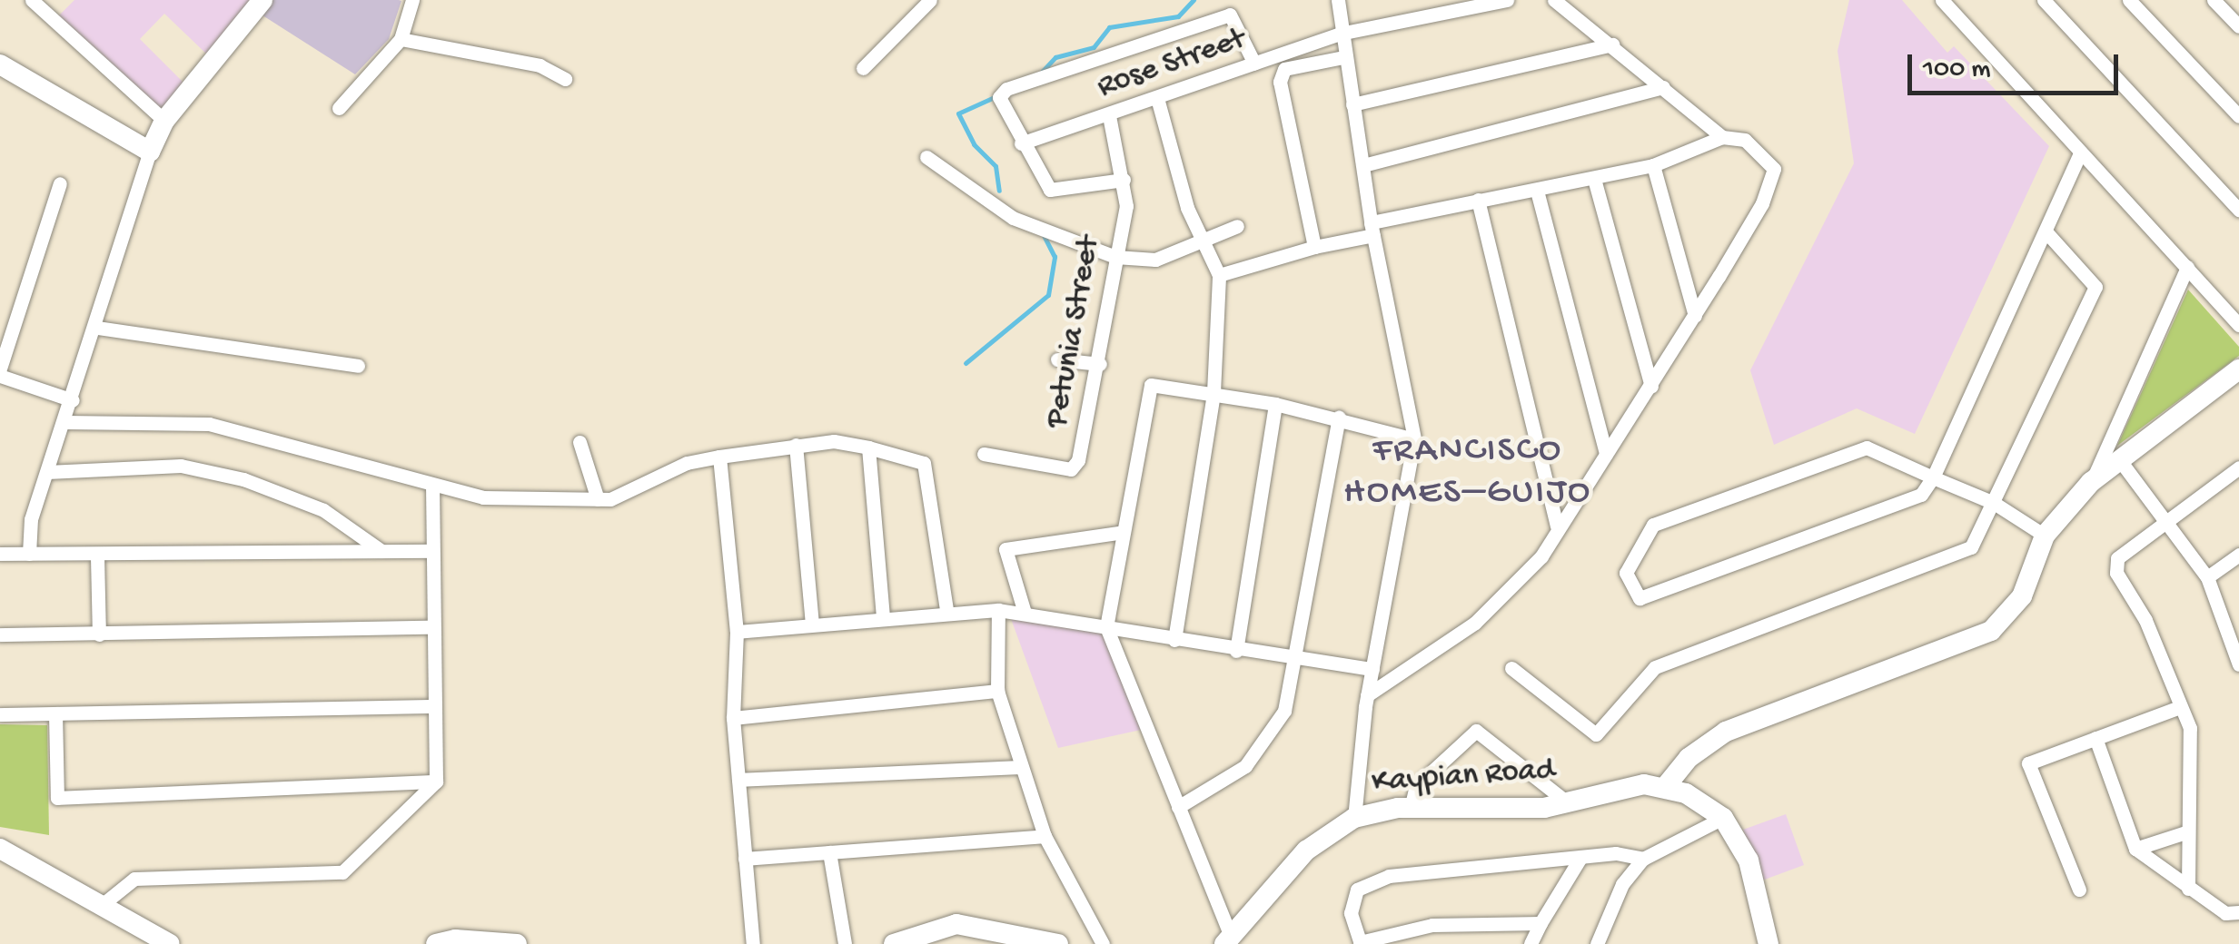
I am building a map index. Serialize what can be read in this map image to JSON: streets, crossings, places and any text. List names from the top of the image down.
{
  "streets": {
    "main road": ["Kaypian Road"],
    "street": ["Rose Street", "Petunia Street"]
  },
  "crossings": [
    ["Rose Street", "Petunia Street"]
  ],
  "districts": ["FRANCISCO HOMES–GUIJO"],
  "scale_bar": "100 m"
}
